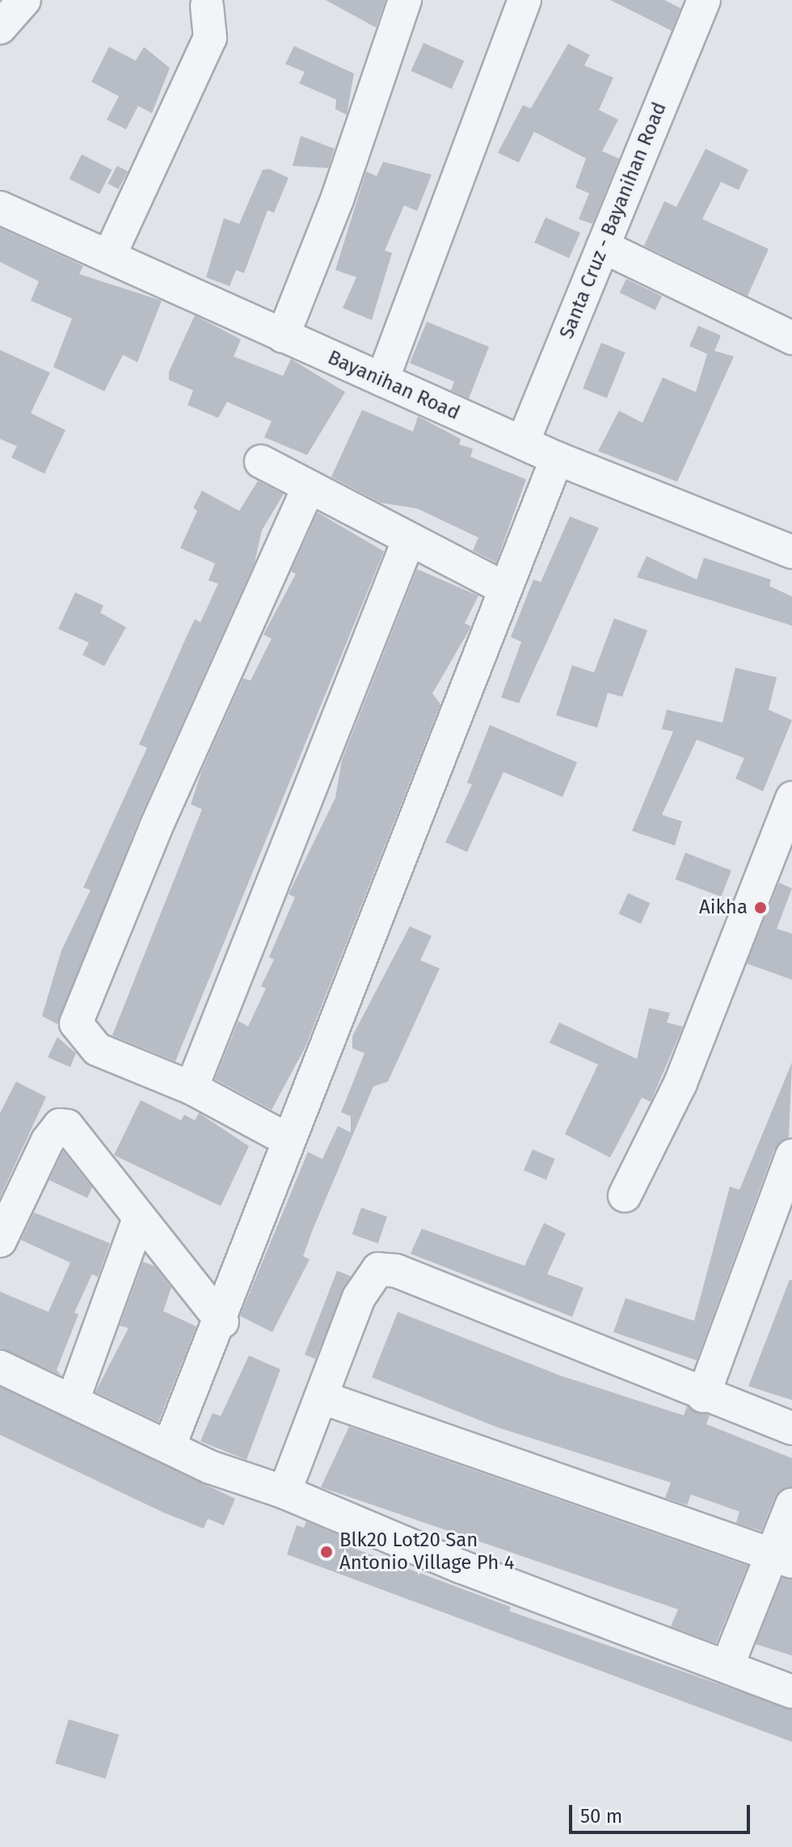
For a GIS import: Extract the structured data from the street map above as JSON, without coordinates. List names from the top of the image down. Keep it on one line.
{"streets":{"street":["Santa Cruz - Bayanihan Road","Bayanihan Road"]},"crossings":[["Santa Cruz - Bayanihan Road","Bayanihan Road"]],"places":["Aikha","Blk20 Lot20 San Antonio Village Ph 4"],"scale_bar":"50 m"}
